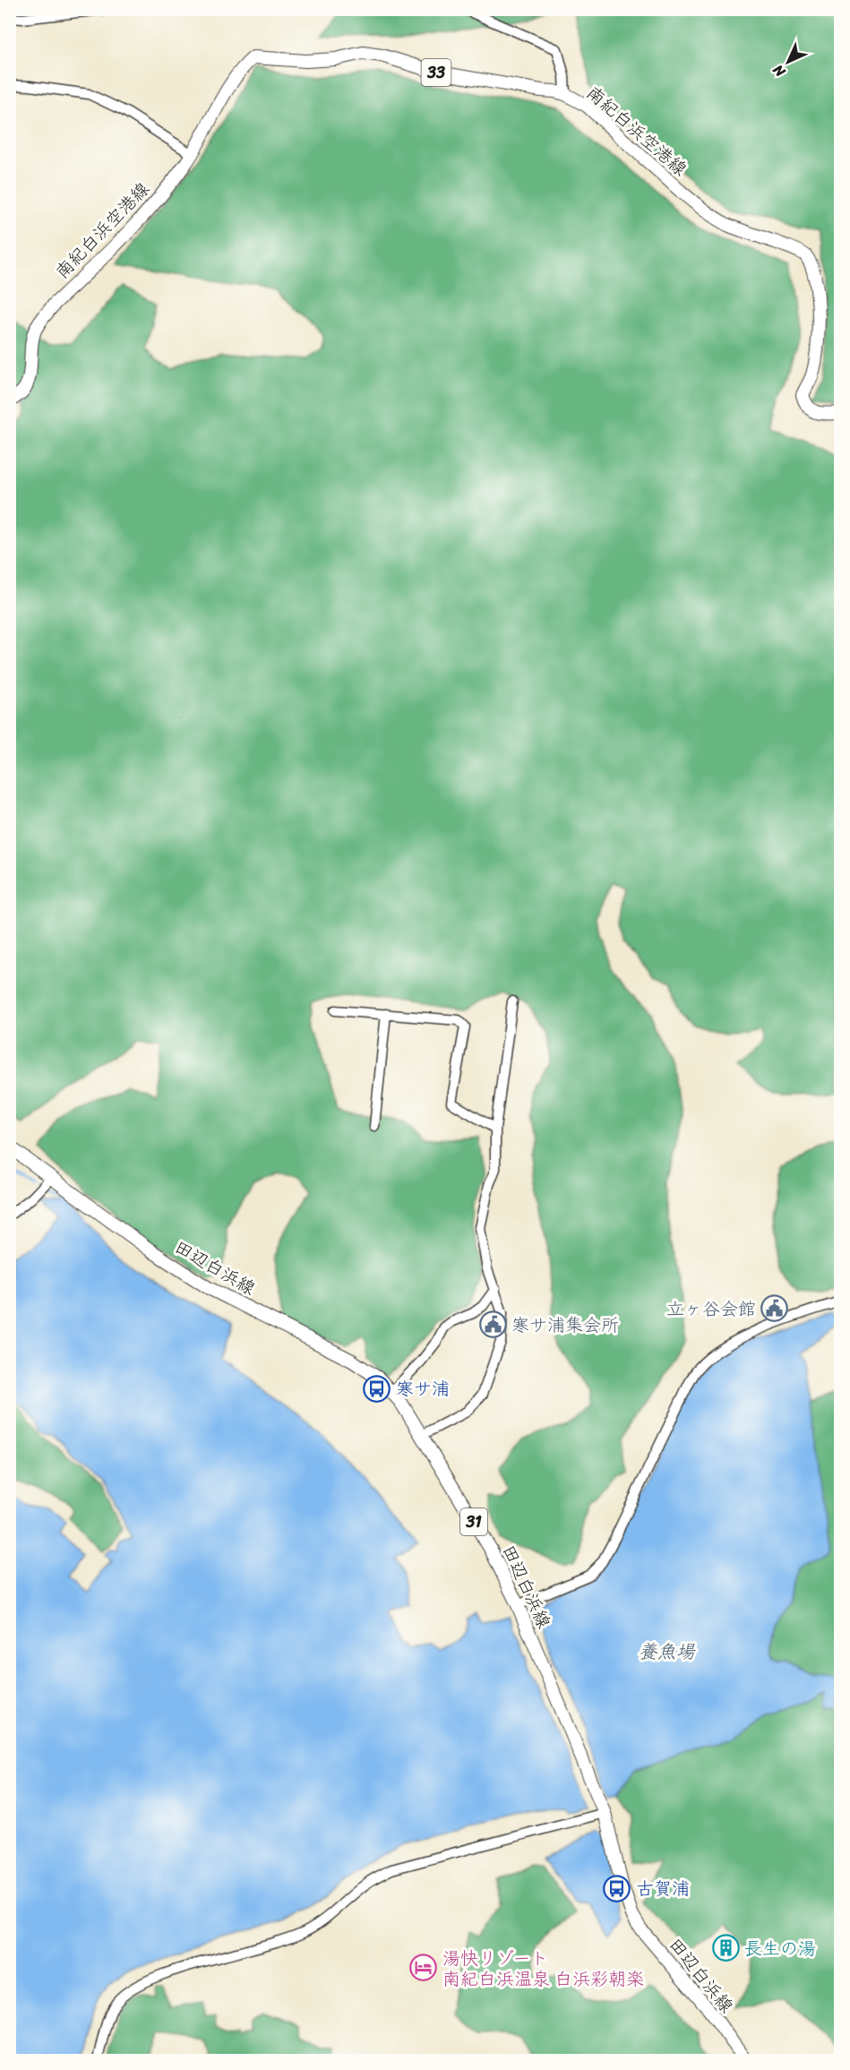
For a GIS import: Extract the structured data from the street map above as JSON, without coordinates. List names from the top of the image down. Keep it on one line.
{"streets":{"main road":["33","南紀白浜空港線","田辺白浜線","31"]},"water":["養魚場"],"places":{"public building":["立ヶ谷会館","寒サ浦集会所"],"bus stop":["寒サ浦","古賀浦"],"building":["長生の湯"],"hotel":["湯快リゾート 南紀白浜温泉 白浜彩朝楽"]},"north":"bottom left"}
